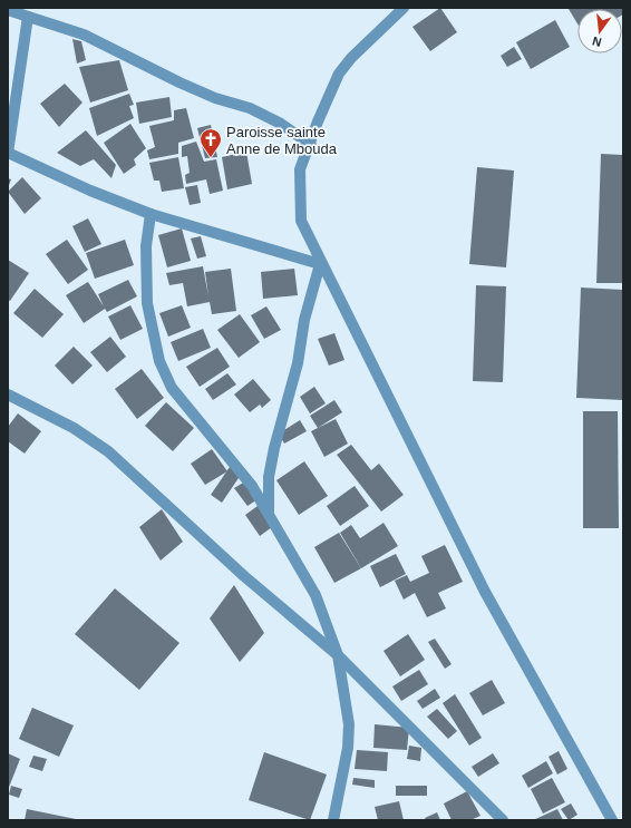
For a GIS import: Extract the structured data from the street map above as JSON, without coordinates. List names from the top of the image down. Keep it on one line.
{"places":{"church":["Paroisse sainte Anne de Mbouda"]},"north":"bottom"}
